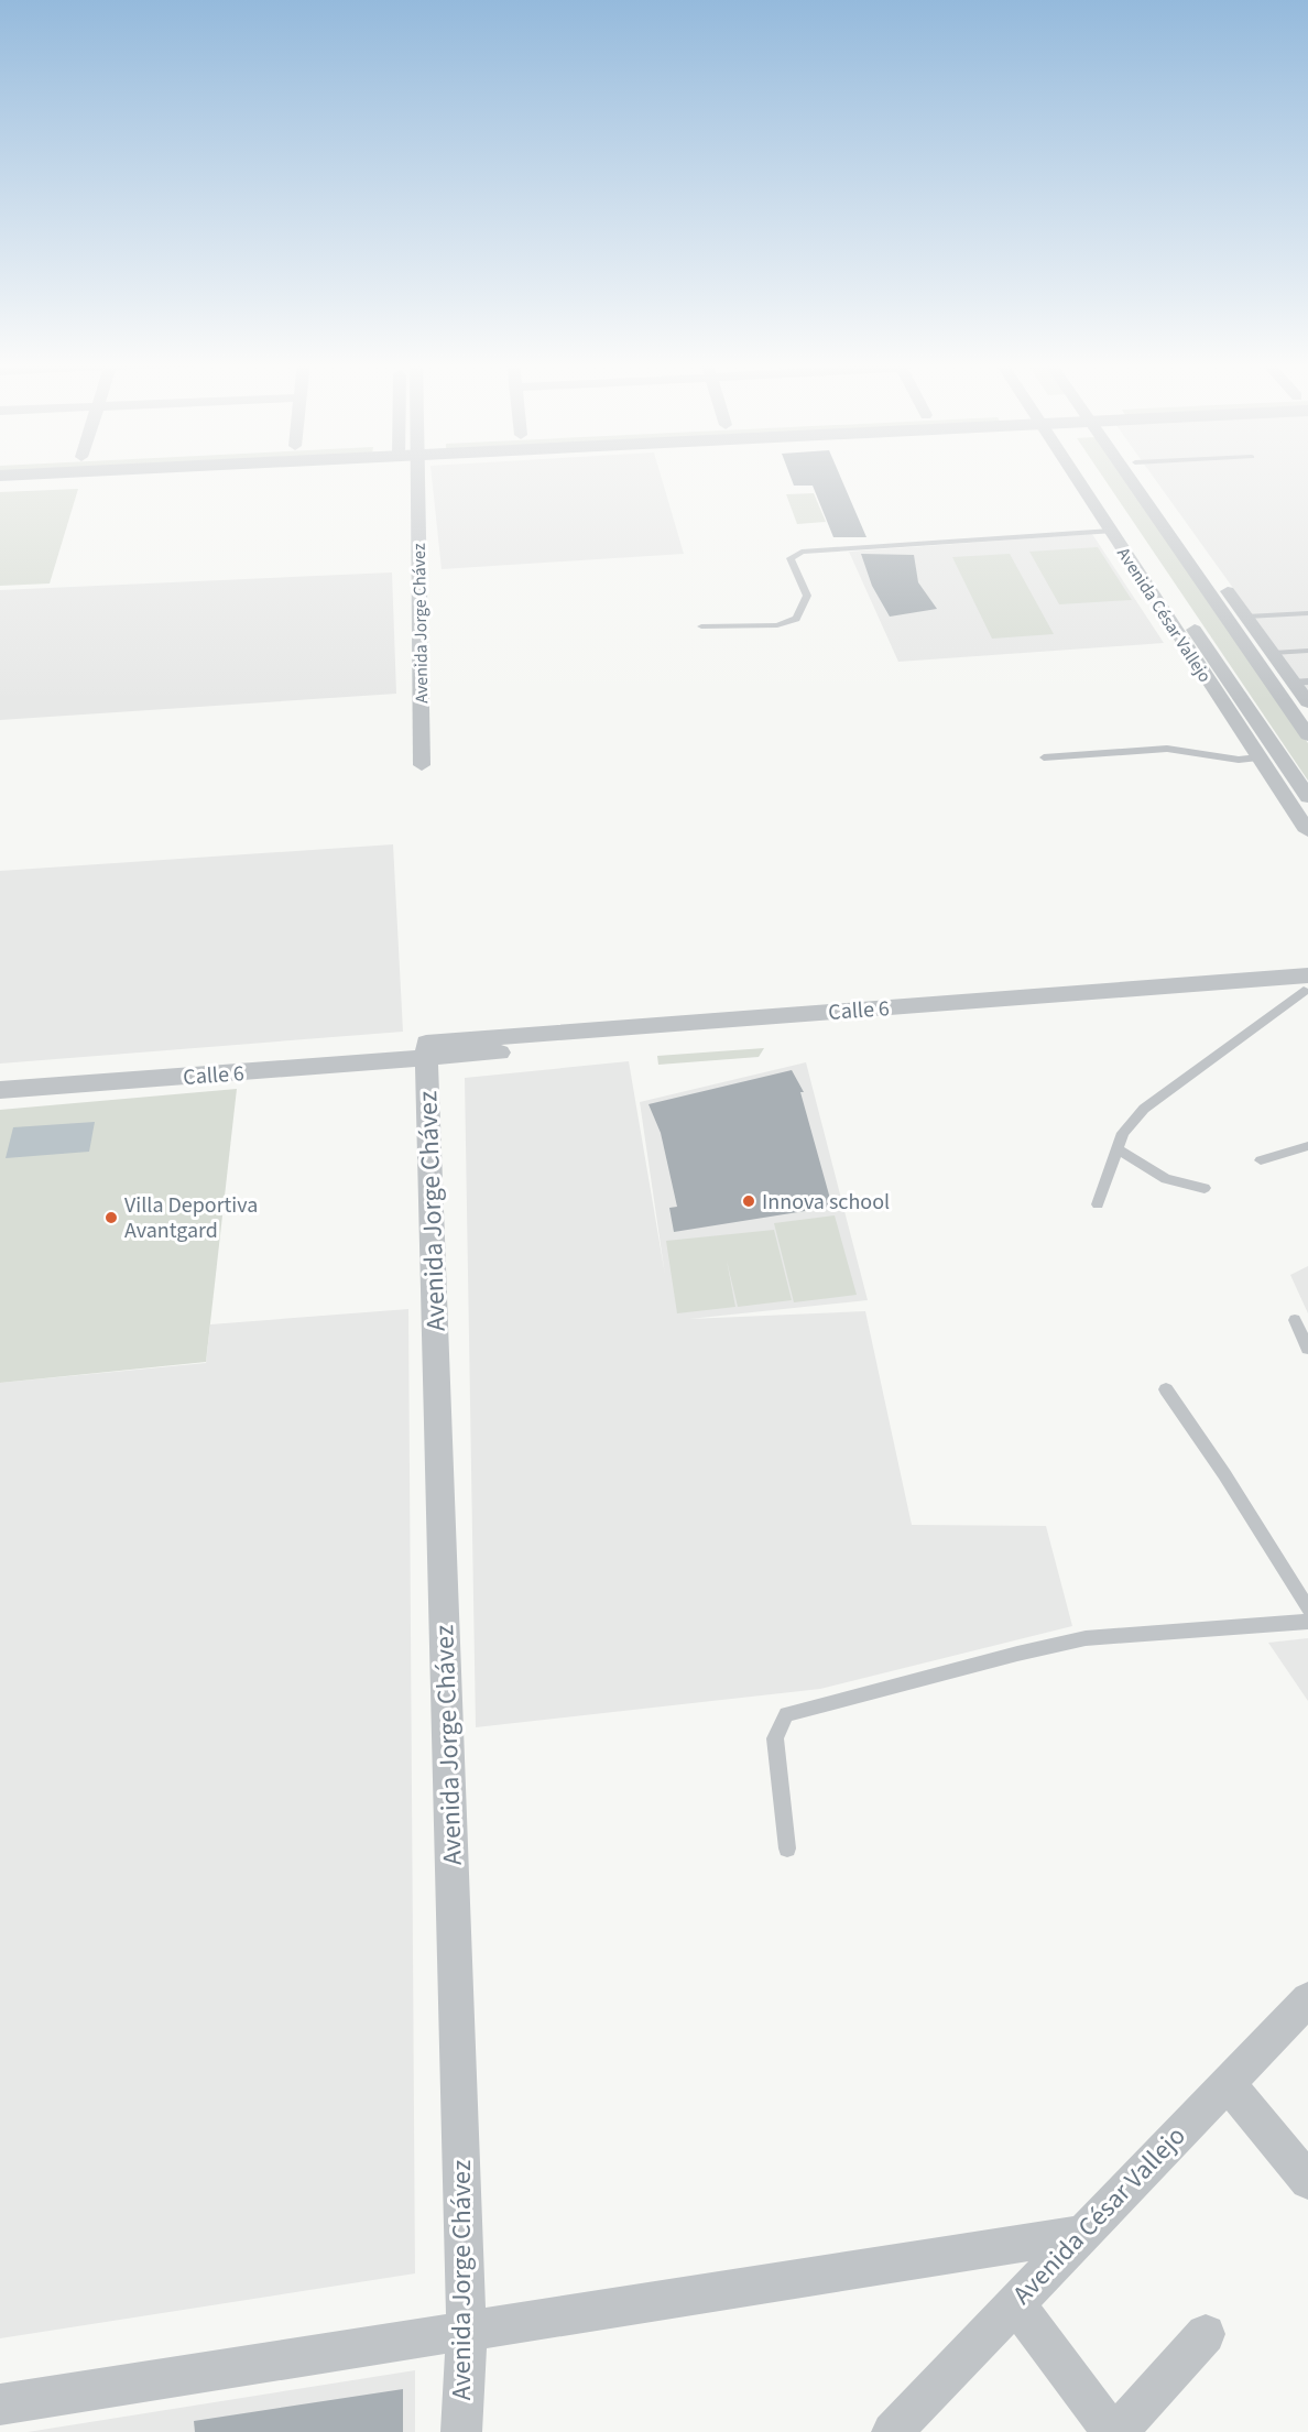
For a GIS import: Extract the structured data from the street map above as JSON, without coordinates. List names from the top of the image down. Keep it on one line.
{"streets":{"street":["Avenida César Vallejo","Avenida Jorge Chávez","Calle 6"]},"crossings":[["Avenida Jorge Chávez","Calle 6"]],"places":["Innova school","Villa Deportiva Avantgard"]}
